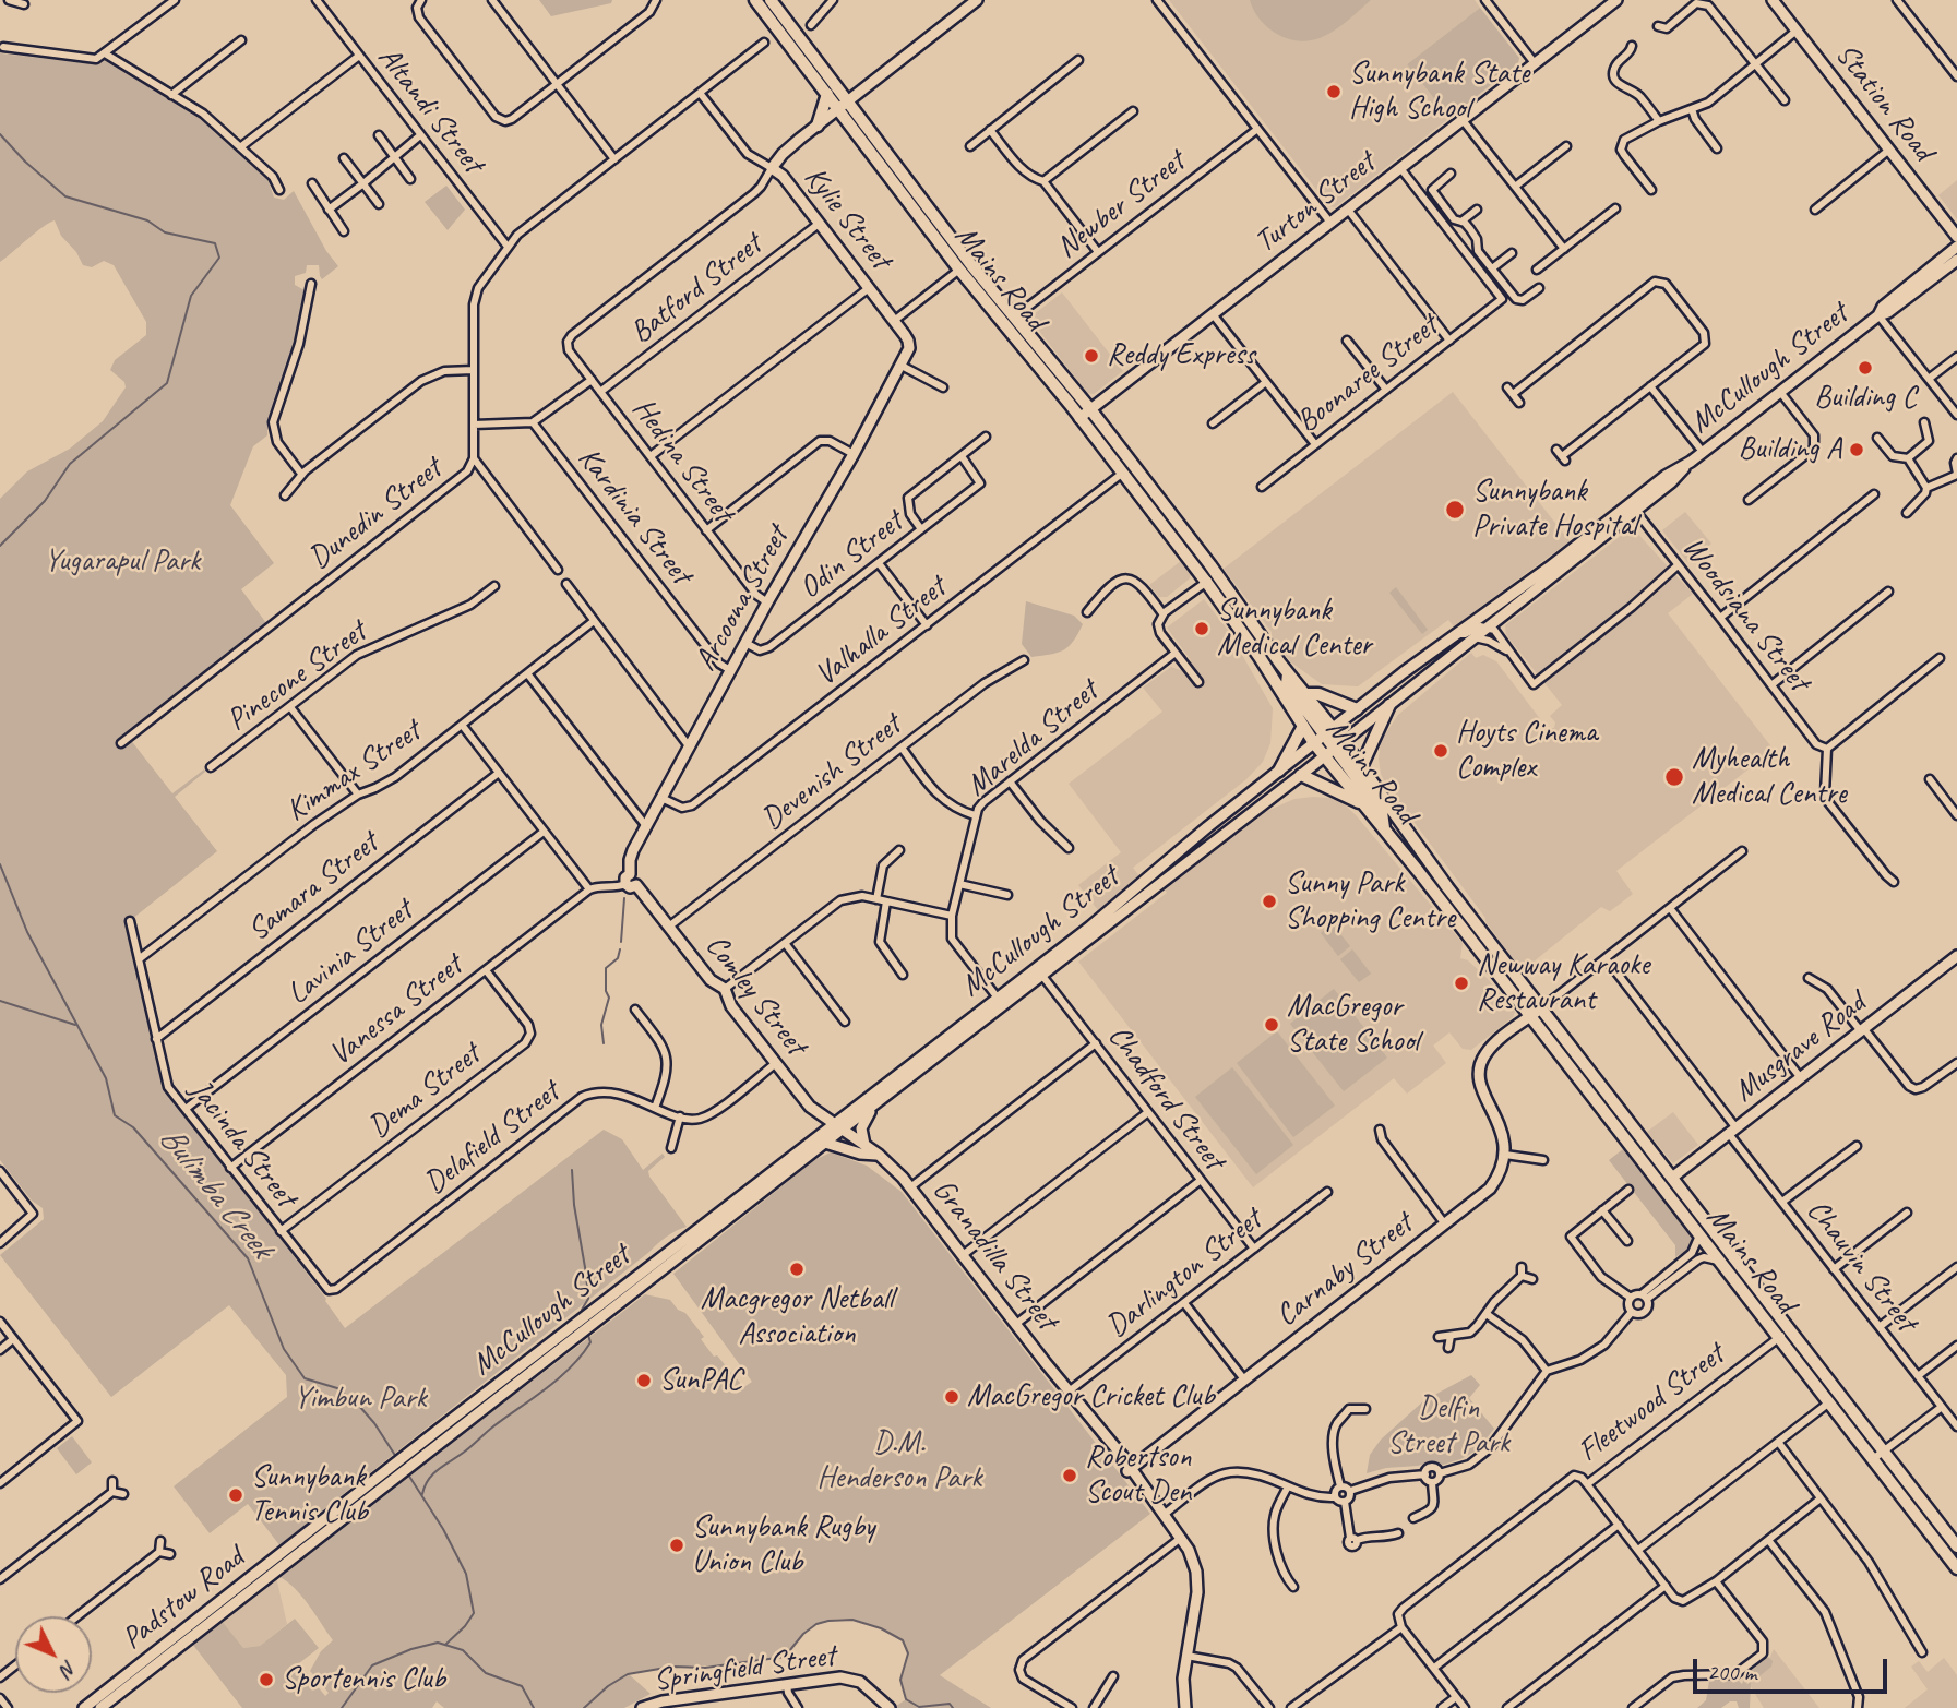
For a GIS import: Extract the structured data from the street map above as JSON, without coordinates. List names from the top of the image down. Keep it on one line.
{"streets":{"main road":["Mains Road"],"street":["Station Road","Altandi Street","Turton Street","Newber Street","Kylie Street","Batford Street","McCullough Street","Boonaree Street","Hedina Street","Dunedin Street","Kardinia Street","Odin Street","Arcoona Street","Woodsiana Street","Valhalla Street","Pinecone Street","Marelda Street","Kimmax Street","Devenish Street","Samara Street","Lavinia Street","Comley Street","Vanessa Street","Musgrave Road","Dema Street","Chadford Street","Delafield Street","Jacinda Street","Granadilla Street","Chauvin Street","Carnaby Street","Darlington Street","Fleetwood Street","Padstow Road","Springfield Street"]},"crossings":[["Altandi Street","Dunedin Street"],["Turton Street","Mains Road"],["Turton Street","Boonaree Street"],["Newber Street","Mains Road"],["Kylie Street","Batford Street"],["Kylie Street","Hedina Street"],["Kylie Street","Dunedin Street"],["Kylie Street","Arcoona Street"],["Mains Road","McCullough Street"],["Mains Road","Valhalla Street"],["Mains Road","Musgrave Road"],["Mains Road","Fleetwood Street"],["Batford Street","Hedina Street"],["McCullough Street","Woodsiana Street"],["McCullough Street","Marelda Street"],["McCullough Street","Comley Street"],["McCullough Street","Chadford Street"],["McCullough Street","Granadilla Street"],["McCullough Street","Padstow Road"],["Hedina Street","Arcoona Street"],["Kardinia Street","Arcoona Street"],["Odin Street","Arcoona Street"],["Arcoona Street","Valhalla Street"],["Arcoona Street","Comley Street"],["Kimmax Street","Jacinda Street"],["Devenish Street","Comley Street"],["Samara Street","Jacinda Street"],["Lavinia Street","Jacinda Street"],["Comley Street","Delafield Street"],["Comley Street","Granadilla Street"],["Vanessa Street","Dema Street"],["Vanessa Street","Jacinda Street"],["Musgrave Road","Chauvin Street"],["Dema Street","Jacinda Street"],["Chadford Street","Darlington Street"],["Delafield Street","Jacinda Street"],["Granadilla Street","Carnaby Street"],["Granadilla Street","Darlington Street"]],"water":["Bulimba Creek"],"parks":["Yugarapul Park","Yimbun Park","Delfin Street Park","D.M. Henderson Park"],"places":["Sunnybank State High School","Reddy Express","Building C","Building A","Sunnybank Private Hospital","Sunnybank Medical Center","Hoyts Cinema Complex","Myhealth Medical Centre","Sunny Park Shopping Centre","Newway Karaoke Restaurant","MacGregor State School","Macgregor Netball Association","SunPAC","MacGregor Cricket Club","Robertson Scout Den","Sunnybank Tennis Club","Sunnybank Rugby Union Club","Sportennis Club"],"scale_bar":"200 m","north":"bottom right"}
